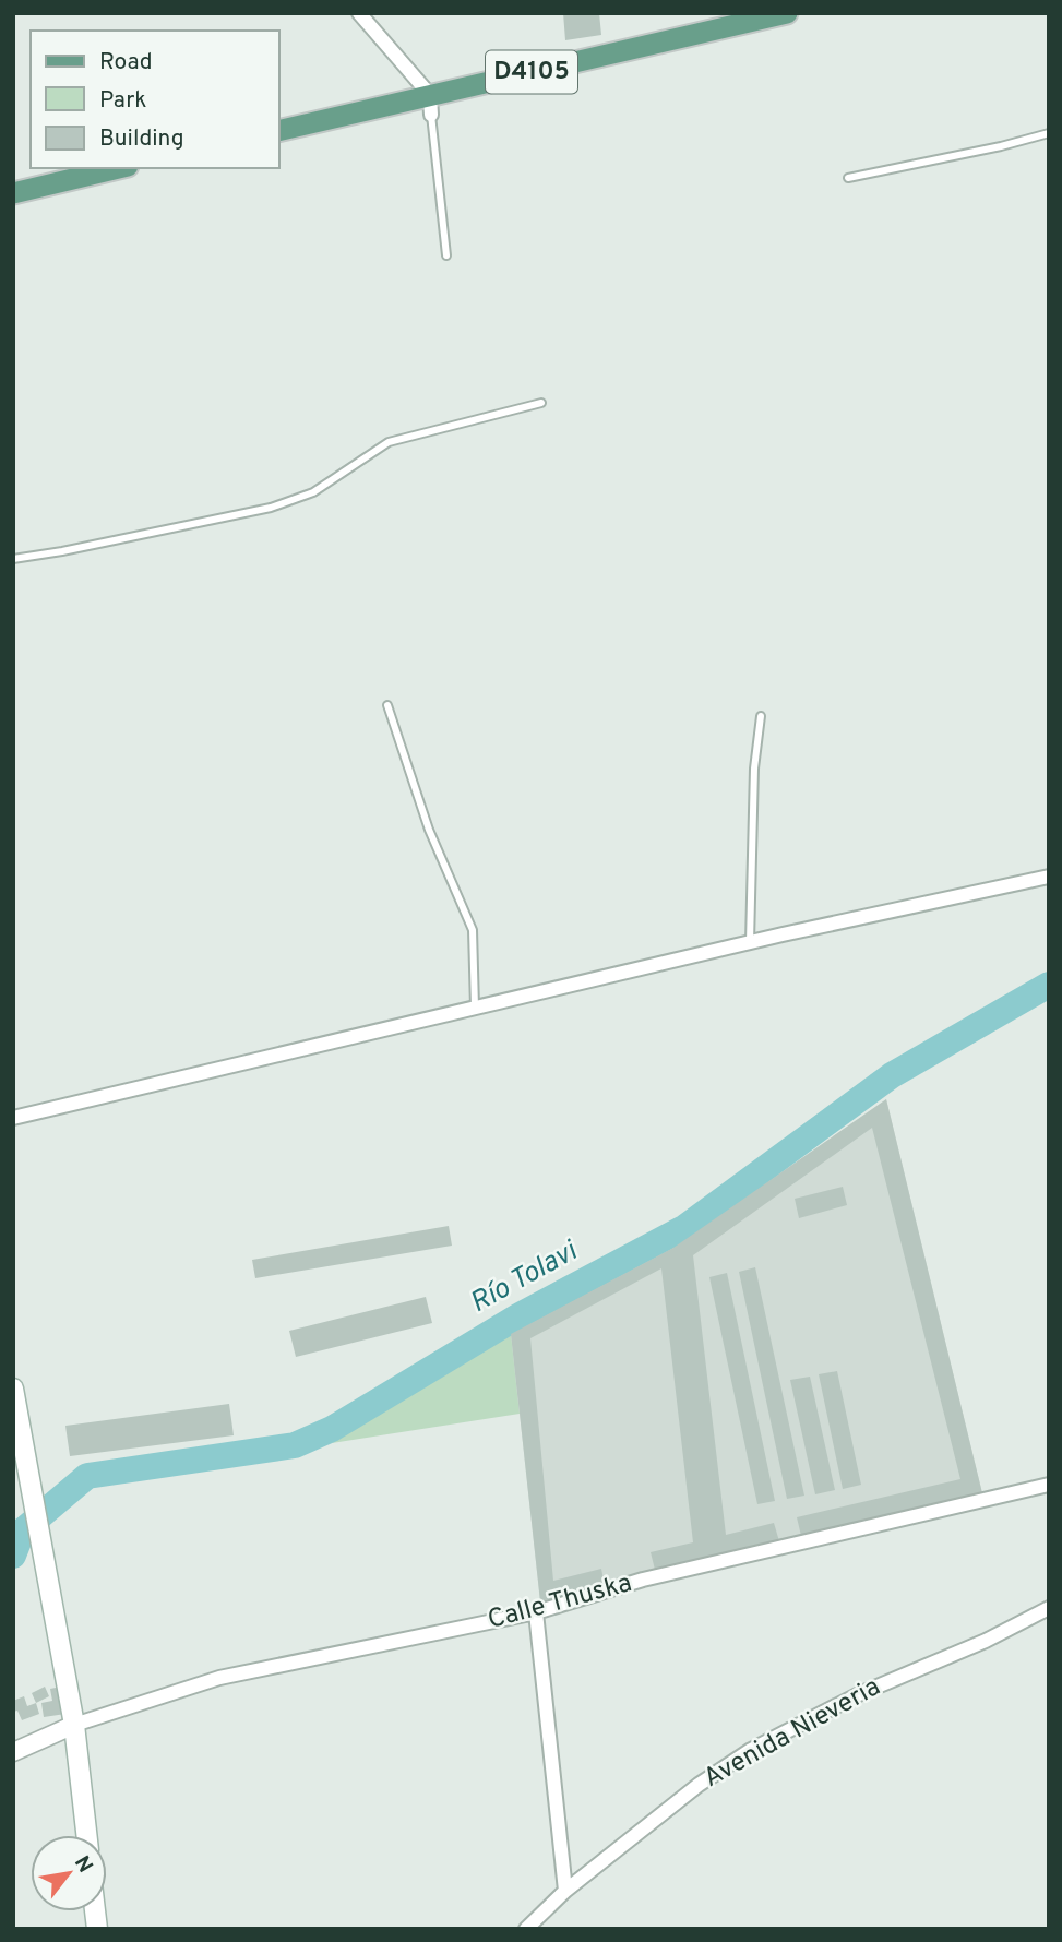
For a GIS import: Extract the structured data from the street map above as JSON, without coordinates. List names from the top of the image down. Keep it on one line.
{"streets":{"main road":["D4105"],"street":["Calle Thuska","Avenida Nieveria"]},"water":["Río Tolavi"],"legend":["Road","Park","Building"],"north":"top right"}
